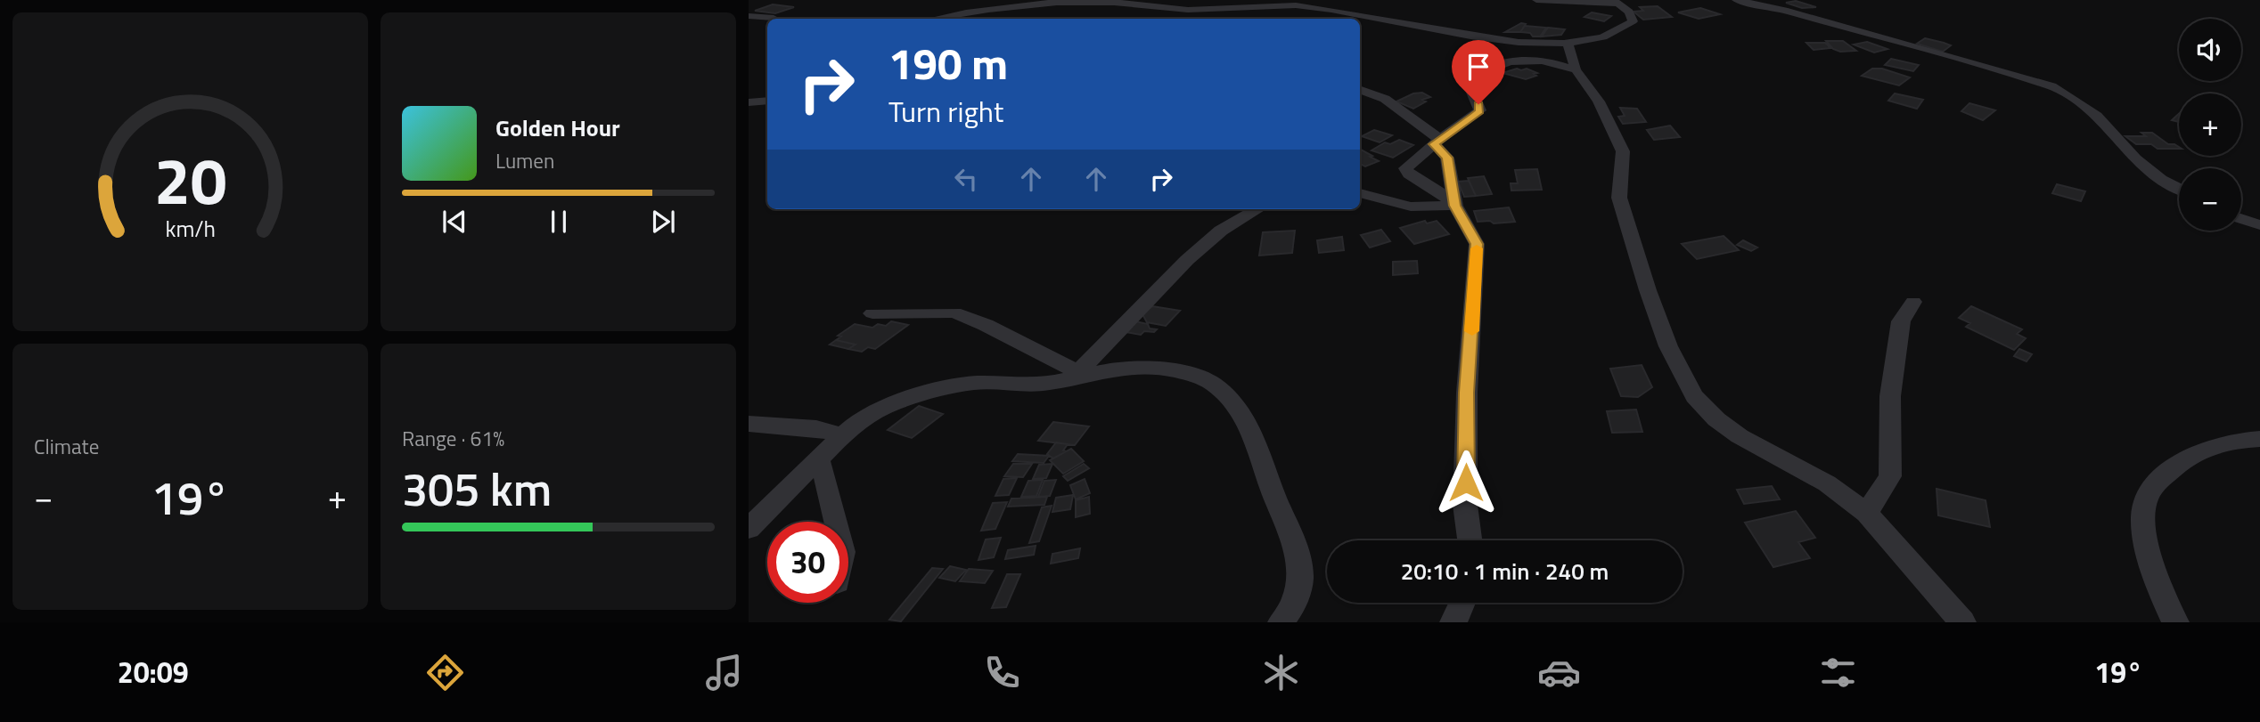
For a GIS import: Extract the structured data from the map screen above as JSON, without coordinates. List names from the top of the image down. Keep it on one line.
{"page":{"map_buttons":["+","−"],"turn":["190 m","Turn right"],"song":["Golden Hour","Lumen"],"tile":["Climate",["Range · 61%","305 km"]],"heat":["−","19°","+"],"limit":"30","trip":"20:10 · 1 min · 240 m","tabs":["20:09","19°"],"gauge":["20","km/h"]}}
